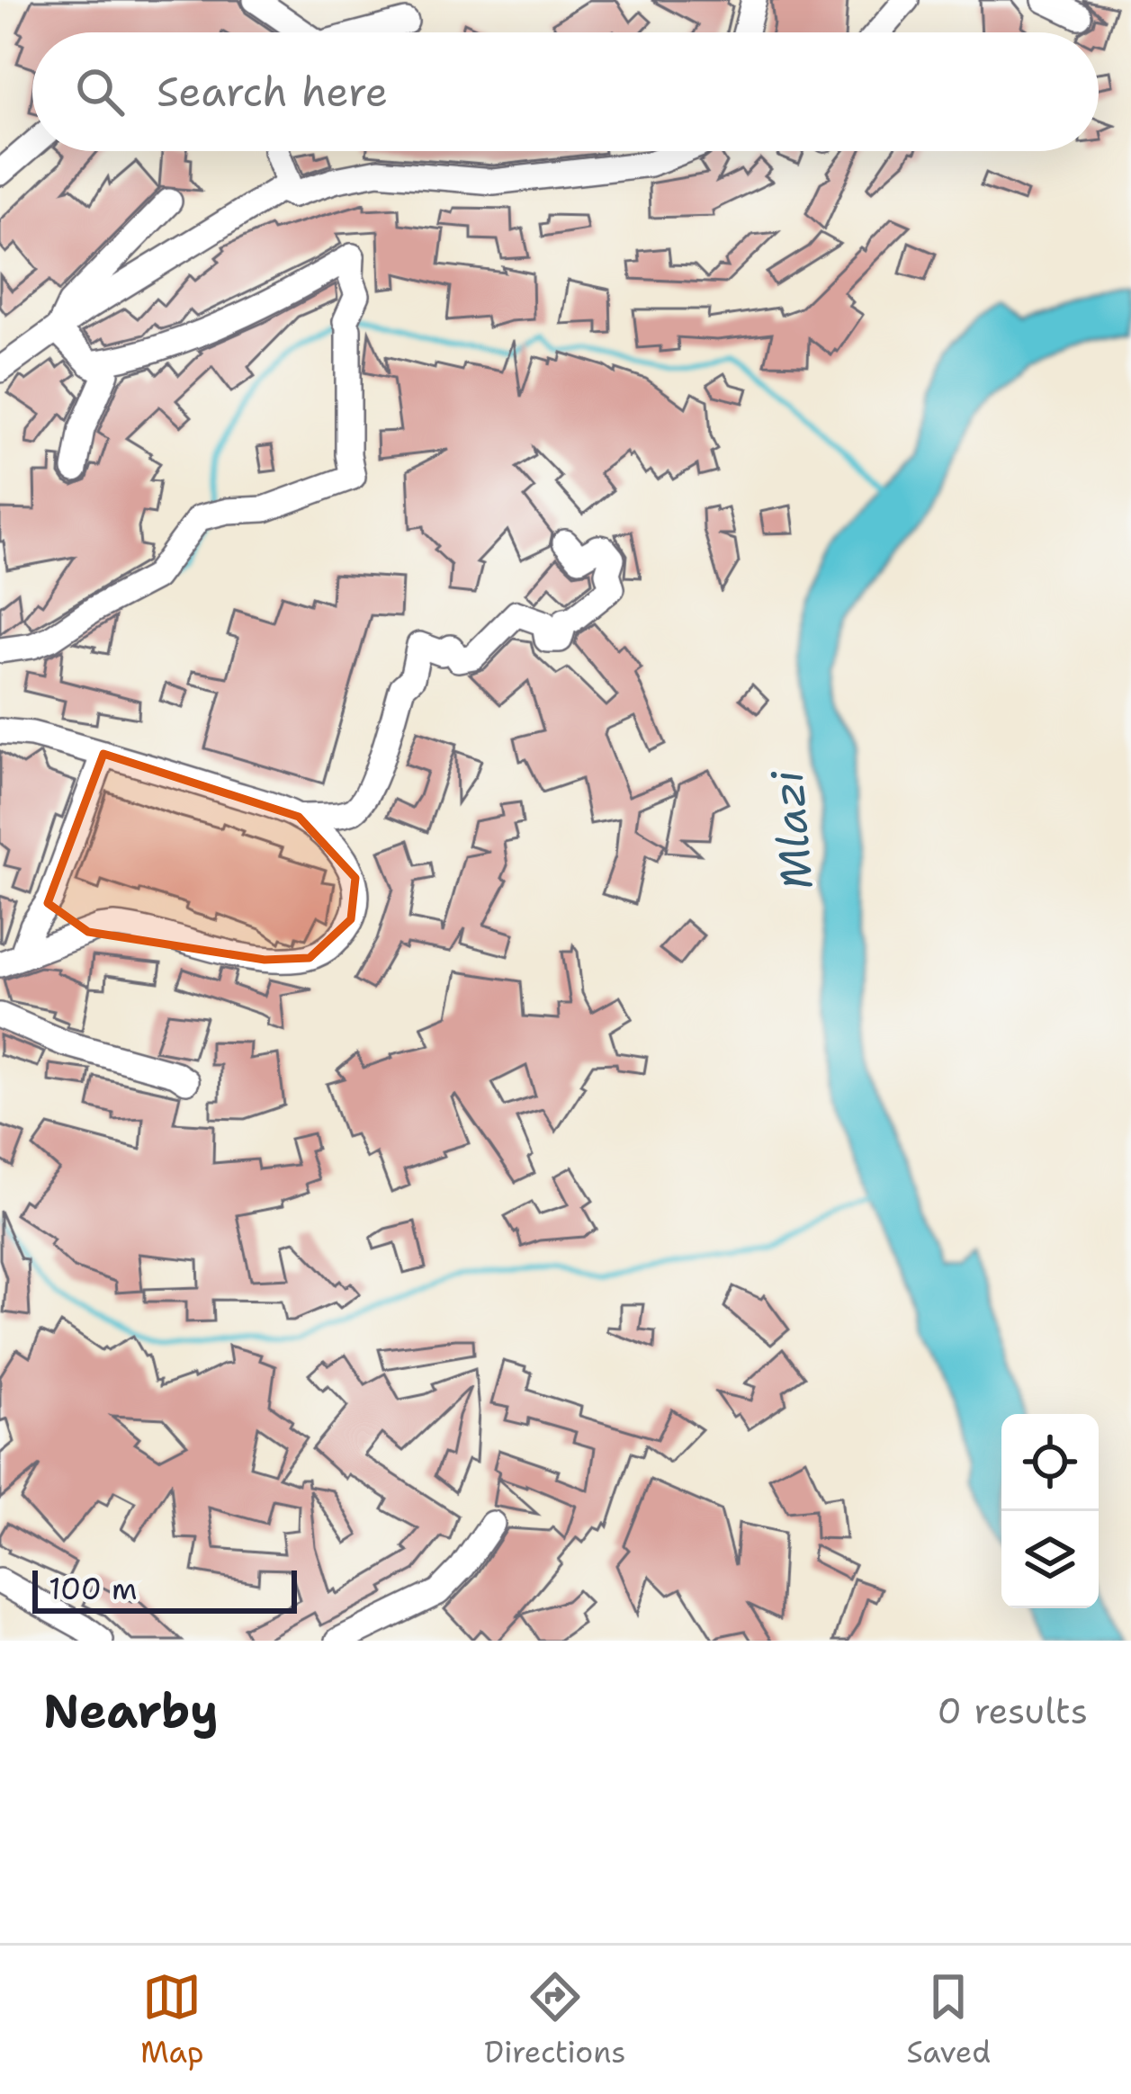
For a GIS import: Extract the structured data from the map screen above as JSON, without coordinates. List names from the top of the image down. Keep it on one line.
{"water":["Mlazi"],"scale_bar":"100 m","page":{"search":"Search here","scale":"100 m","heading":["Nearby","0 results"],"nav":["Map","Directions","Saved"]}}
